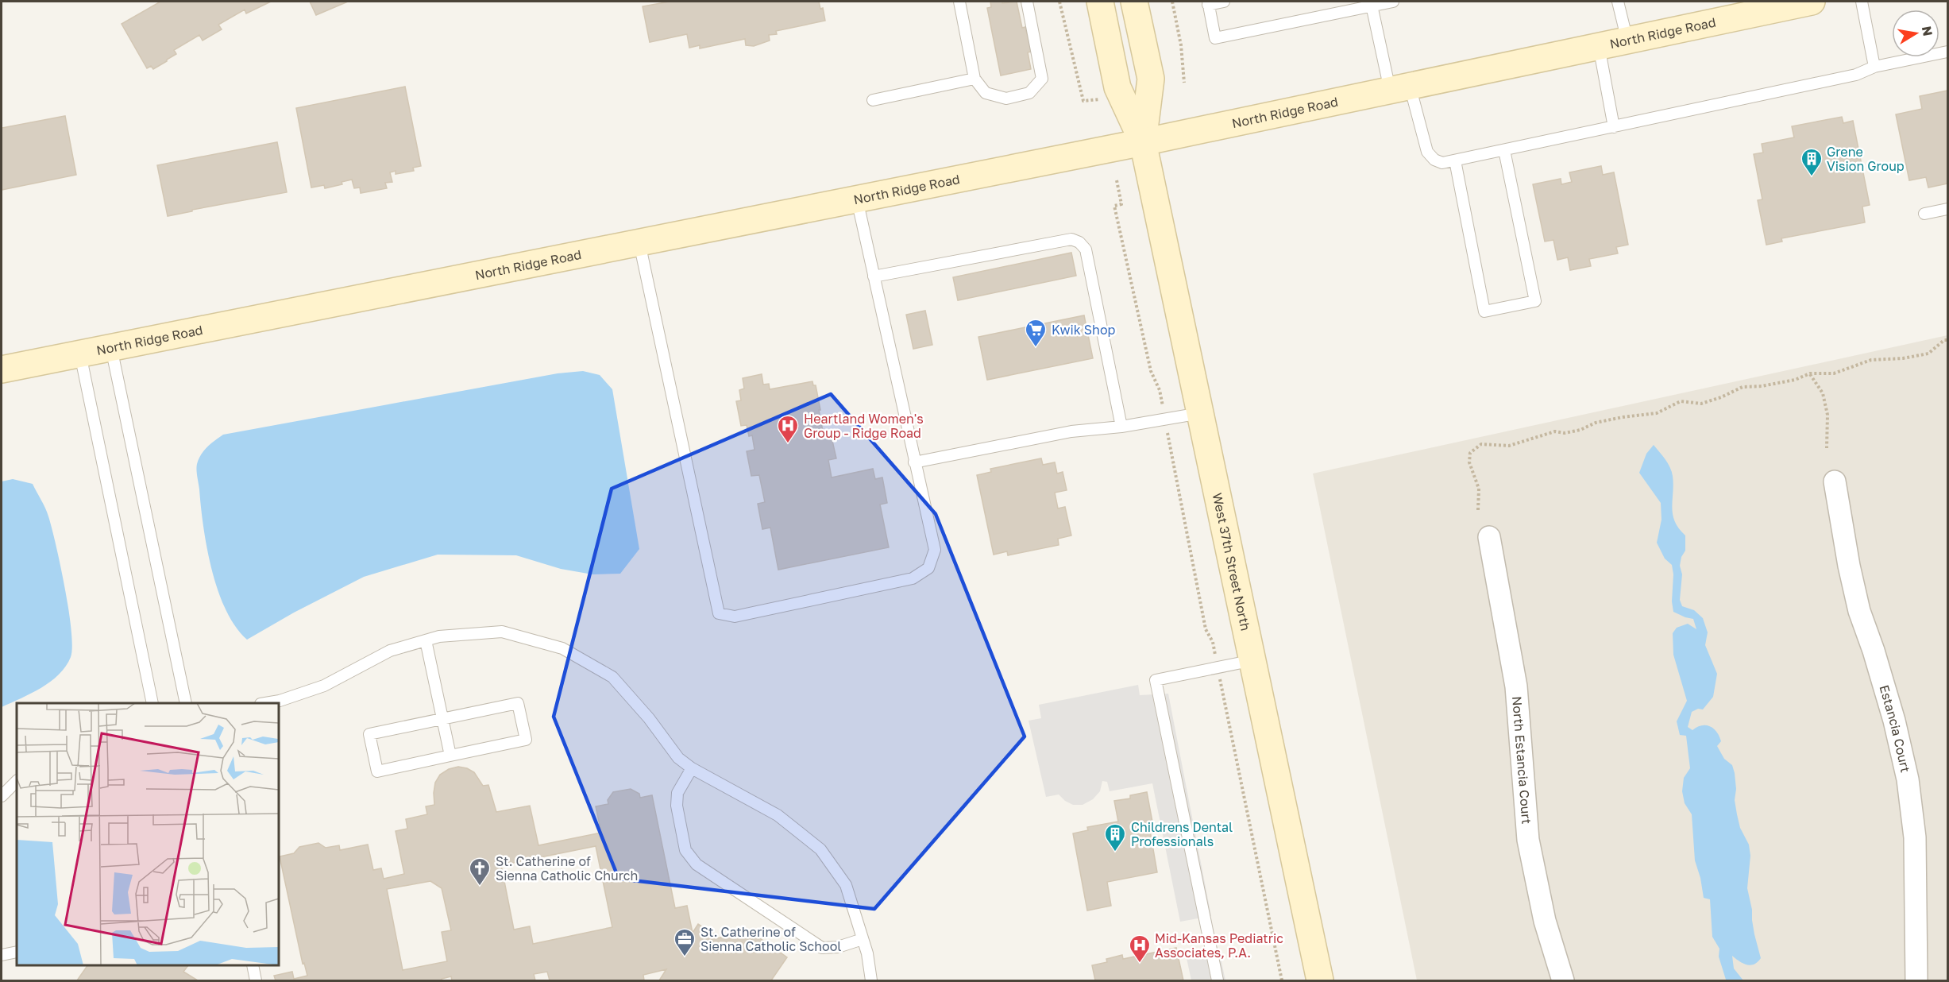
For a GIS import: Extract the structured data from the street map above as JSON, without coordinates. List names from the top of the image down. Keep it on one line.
{"streets":{"main road":["North Ridge Road","West 37th Street North"],"street":["Estancia Court","North Estancia Court"]},"crossings":[["North Ridge Road","West 37th Street North"]],"places":{"building":["Grene Vision Group","Childrens Dental Professionals"],"supermarket":["Kwik Shop"],"hospital":["Heartland Women's Group - Ridge Road","Mid-Kansas Pediatric Associates, P.A."],"church":["St. Catherine of Sienna Catholic Church"],"office":["St. Catherine of Sienna Catholic School"]},"north":"right"}
